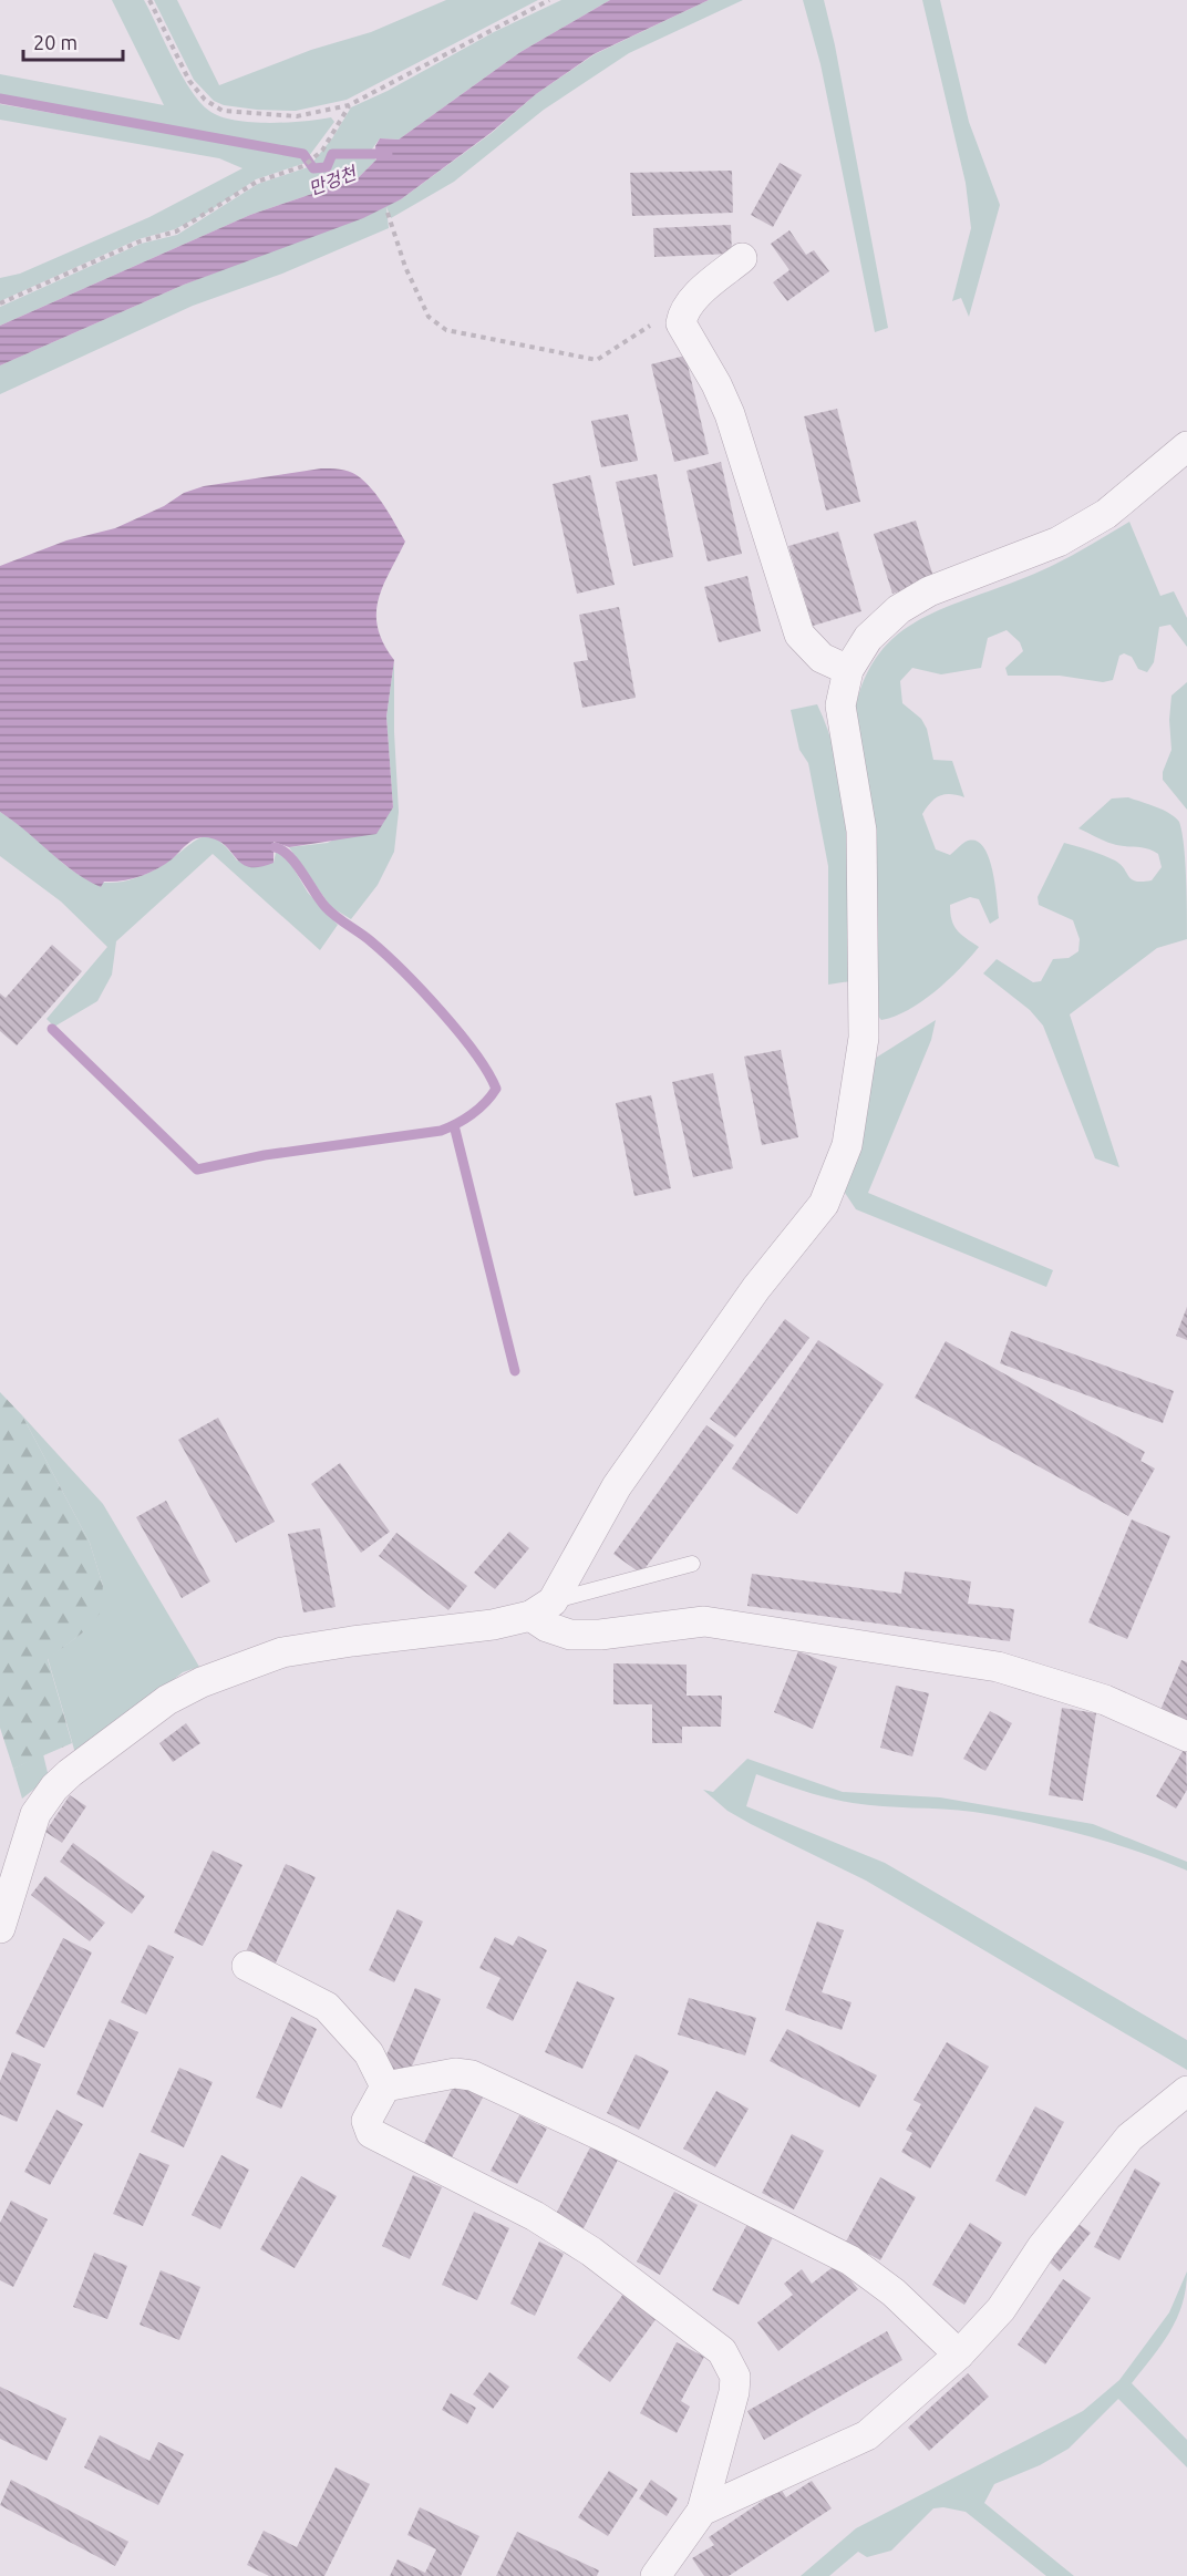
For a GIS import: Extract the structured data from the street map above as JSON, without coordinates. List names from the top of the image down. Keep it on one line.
{"water":["만겅천"],"scale_bar":"20 m"}
